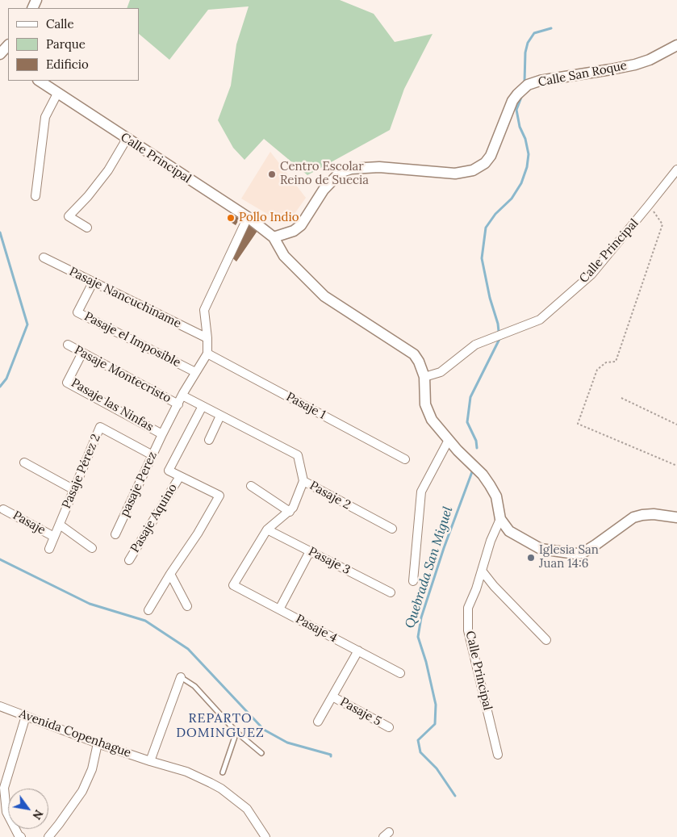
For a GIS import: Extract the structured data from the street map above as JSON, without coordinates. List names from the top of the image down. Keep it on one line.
{"streets":{"street":["Calle San Roque","Calle Principal","Pasaje Nancuchiname","Pasaje el Imposible","Pasaje Montecristo","Pasaje las Ninfas","Pasaje 1","Pasaje Pérez 2","pasaje Perez","Pasaje 2","Pasaje Aquino","Pasaje","Pasaje 3","Pasaje 4","Pasaje 5","Avenida Copenhague"]},"crossings":[["Calle San Roque","Calle Principal"],["Pasaje Nancuchiname","Pasaje el Imposible"],["Pasaje el Imposible","pasaje Perez"],["Pasaje Montecristo","Pasaje las Ninfas"],["Pasaje Montecristo","pasaje Perez"],["Pasaje las Ninfas","pasaje Perez"],["Pasaje 1","pasaje Perez"],["Pasaje Pérez 2","pasaje Perez"],["Pasaje Pérez 2","Pasaje"],["pasaje Perez","Pasaje 2"],["Pasaje 3","Pasaje 4"]],"districts":["REPARTO DOMINGUEZ"],"water":["Quebrada San Miguel"],"places":["Centro Escolar Reino de Suecia","Pollo Indio","Iglesia San Juan 14:6"],"legend":["Calle","Parque","Edificio"],"north":"bottom right"}
